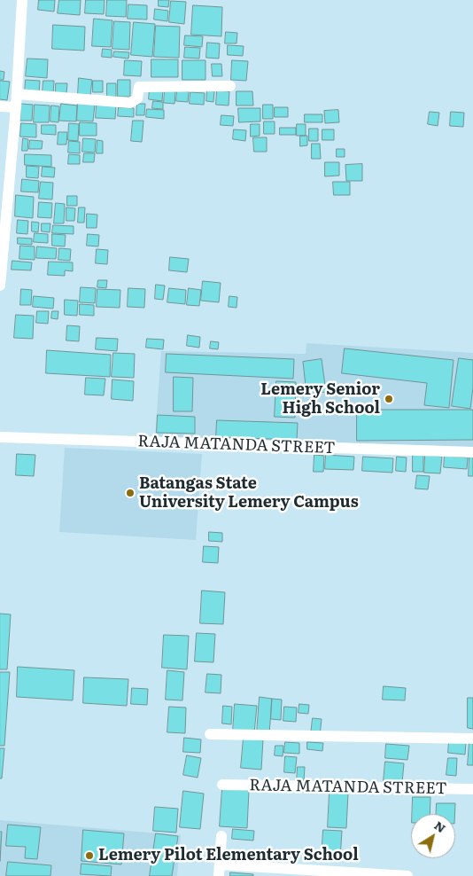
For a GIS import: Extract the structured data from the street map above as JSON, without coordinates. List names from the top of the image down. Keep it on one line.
{"streets":{"street":["RAJA MATANDA STREET"]},"places":["Lemery Senior High School","Batangas State University Lemery Campus","Lemery Pilot Elementary School"],"north":"top right"}
